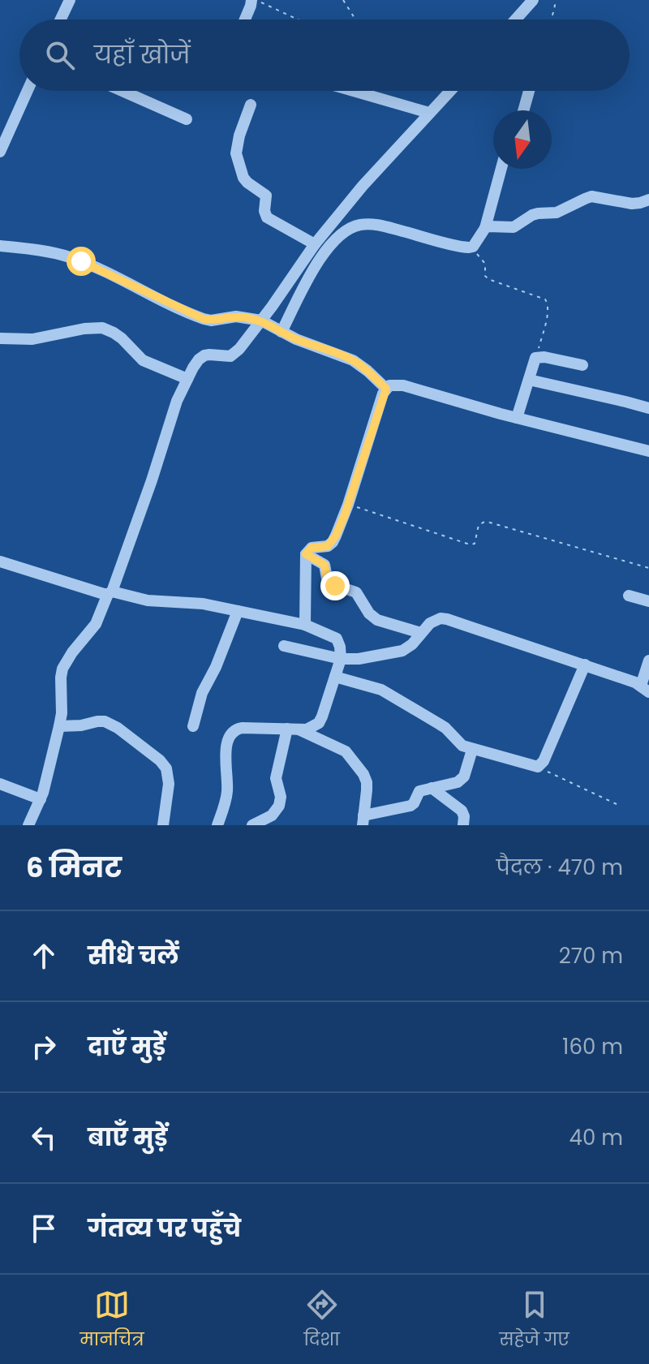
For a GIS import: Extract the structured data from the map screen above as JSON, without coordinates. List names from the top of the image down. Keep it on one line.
{"north":"bottom","page":{"search":"यहाँ खोजें","heading":["6 मिनट","पैदल · 470 m"],"list":[["सीधे चलें","270 m"],["दाएँ मुड़ें","160 m"],["बाएँ मुड़ें","40 m"],"गंतव्य पर पहुँचे"],"nav":["मानचित्र","दिशा","सहेजे गए"]}}
